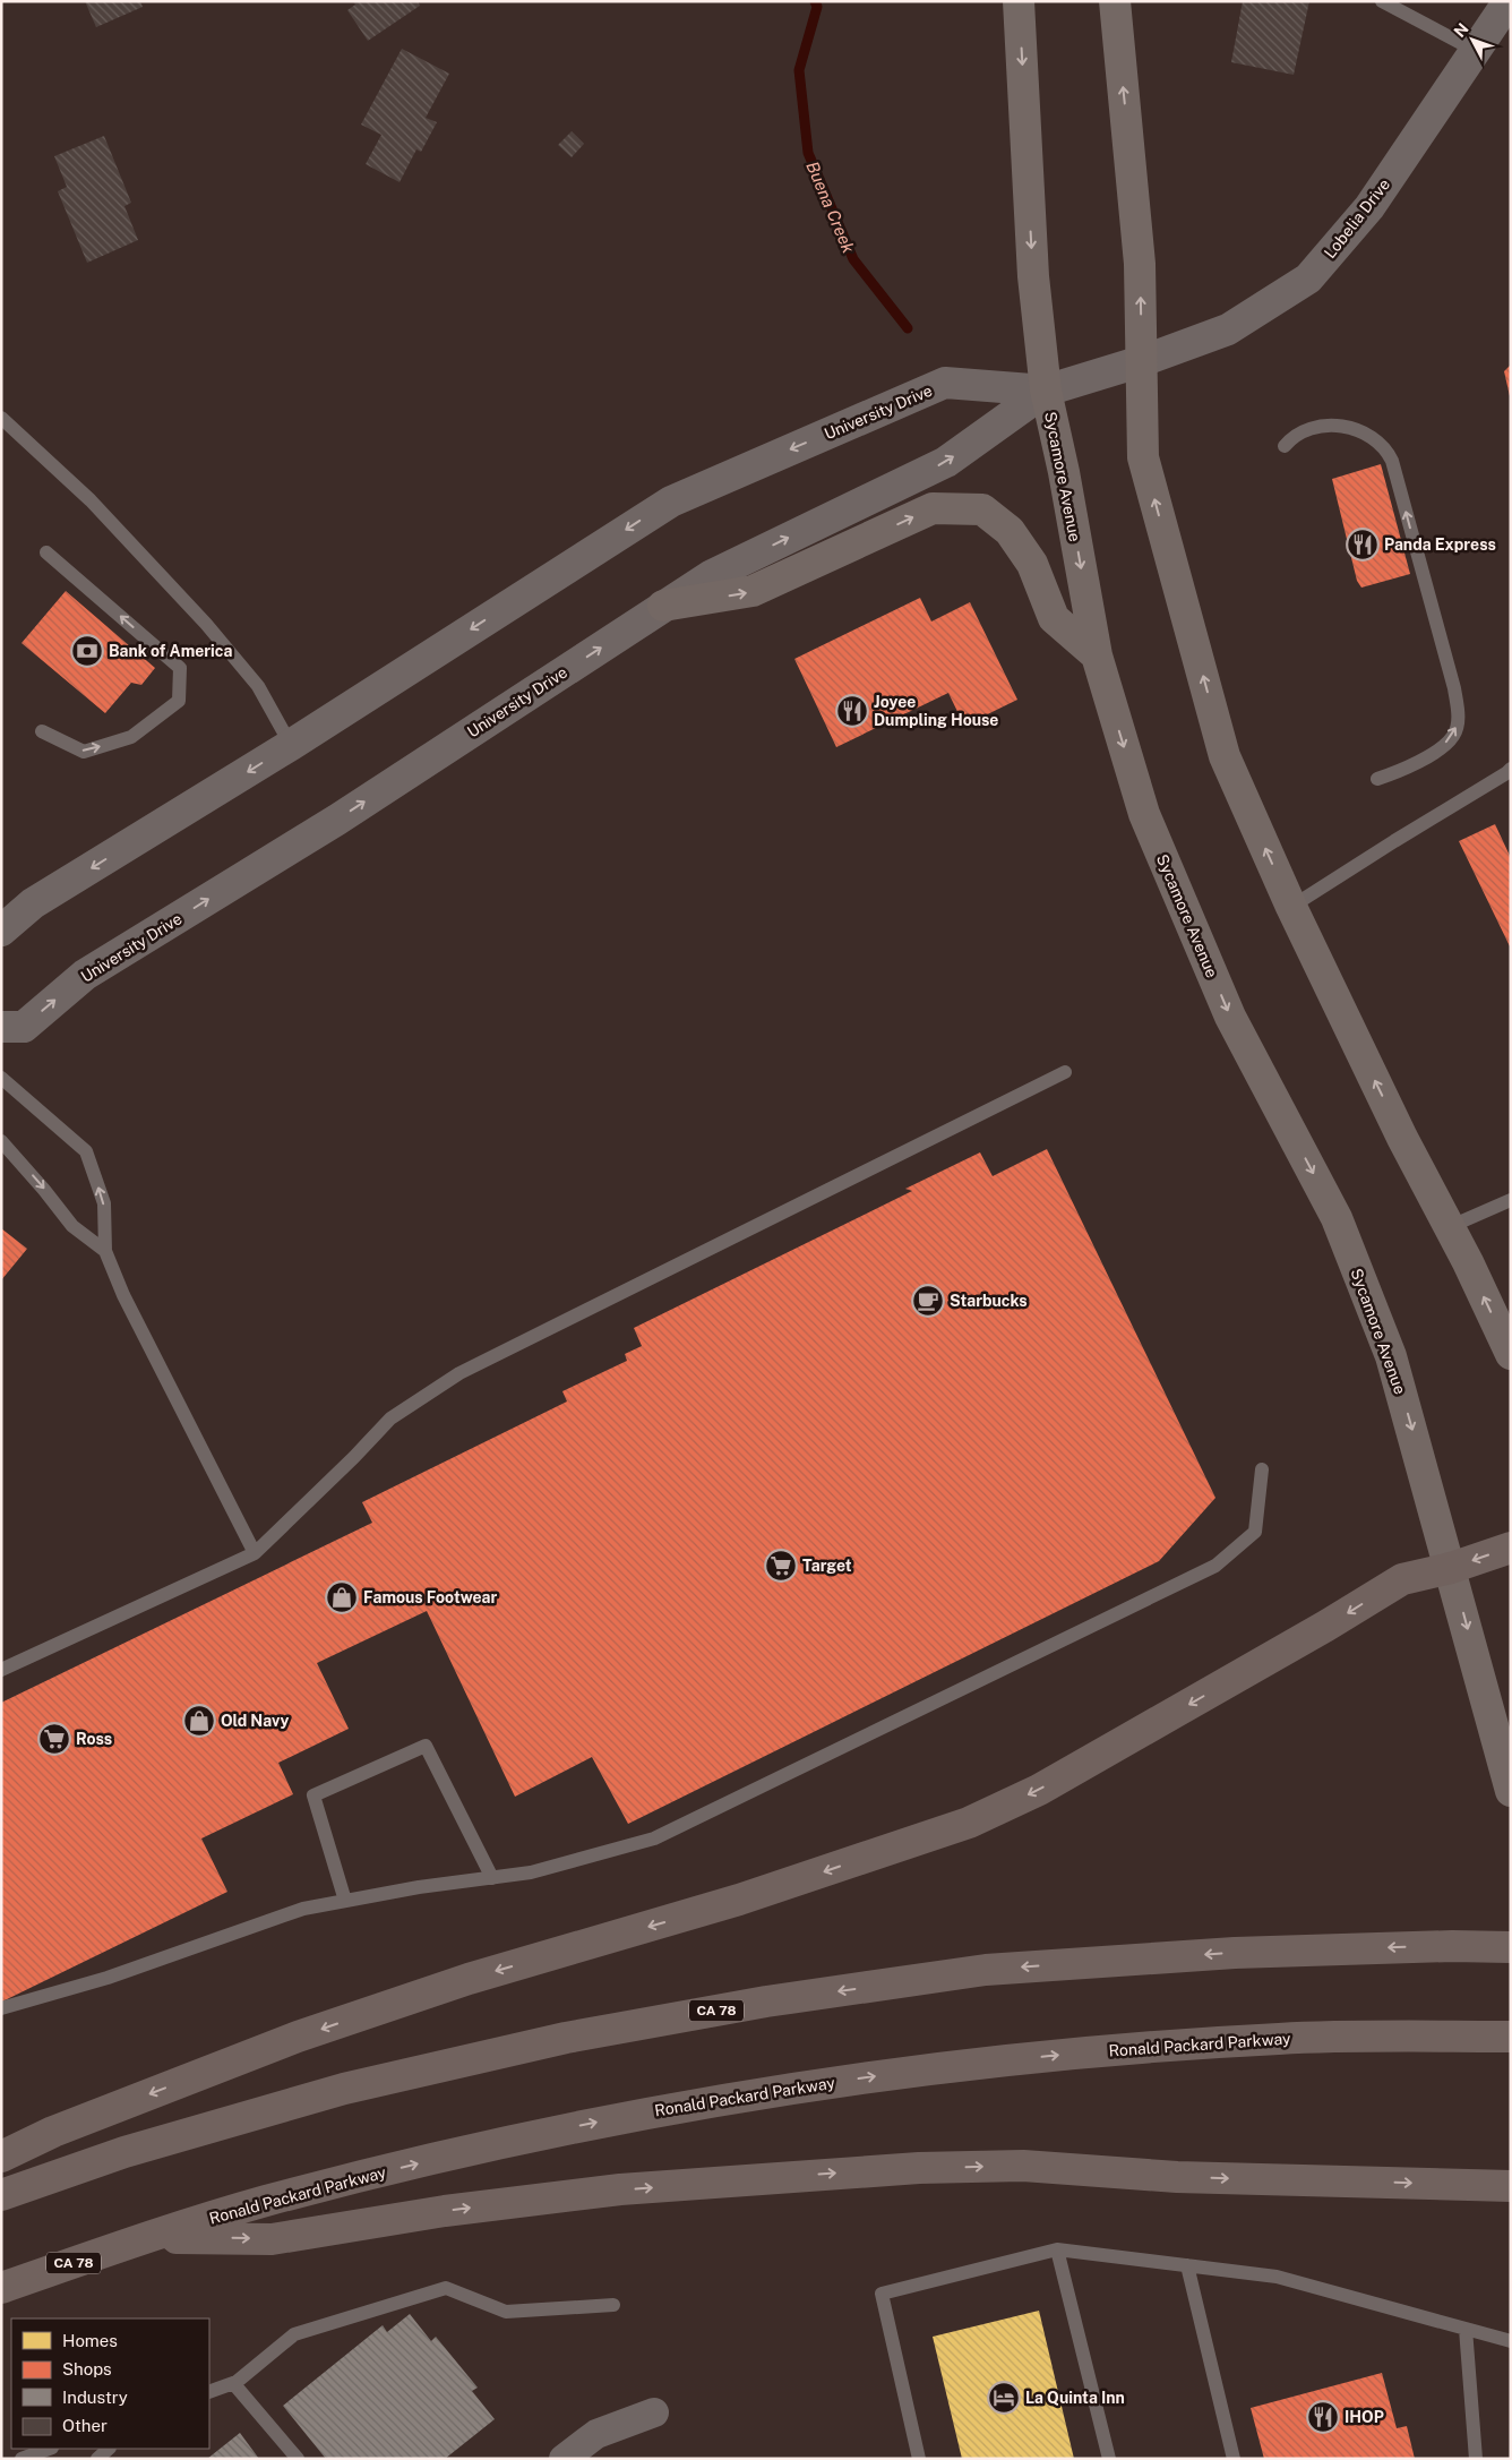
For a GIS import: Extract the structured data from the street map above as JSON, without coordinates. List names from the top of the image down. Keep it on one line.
{"streets":{"highway":["CA 78","Ronald Packard Parkway"],"main road":["Sycamore Avenue"],"street":["Lobelia Drive","University Drive"]},"crossings":[["Lobelia Drive","University Drive"],["University Drive","Sycamore Avenue"]],"water":["Buena Creek"],"places":{"restaurant":["Panda Express","Joyee Dumpling House","IHOP"],"bank":["Bank of America"],"cafe":["Starbucks"],"supermarket":["Target","Ross"],"shop":["Famous Footwear","Old Navy"],"hotel":["La Quinta Inn"]},"legend":["Homes","Shops","Industry","Other"],"north":"top left"}
